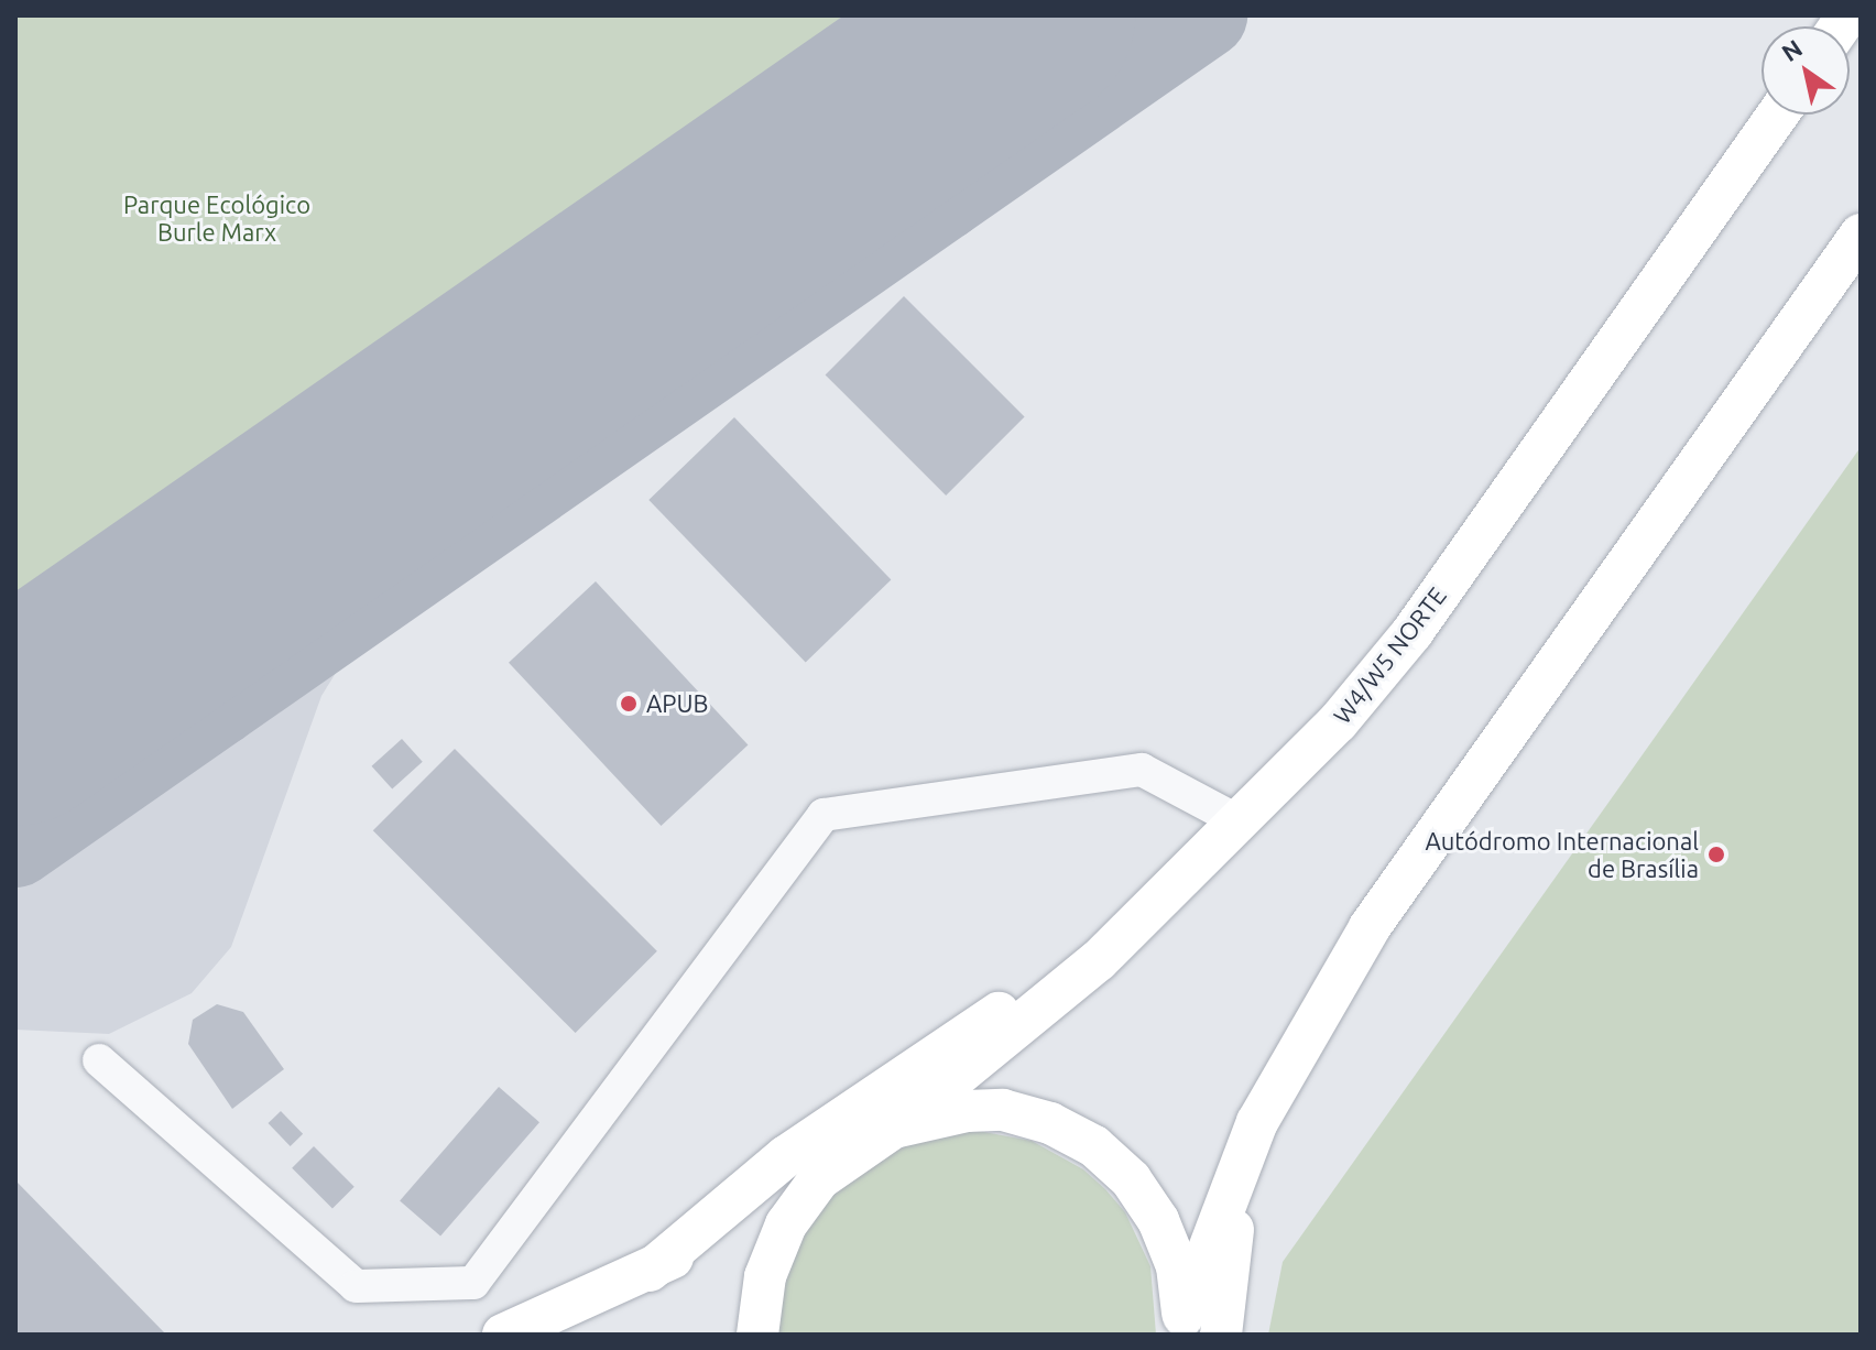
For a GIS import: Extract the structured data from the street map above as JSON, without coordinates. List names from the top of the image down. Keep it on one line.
{"streets":{"main road":["W4/W5 NORTE"]},"parks":["Parque Ecológico Burle Marx"],"places":["APUB","Autódromo Internacional de Brasília"],"north":"top left"}
